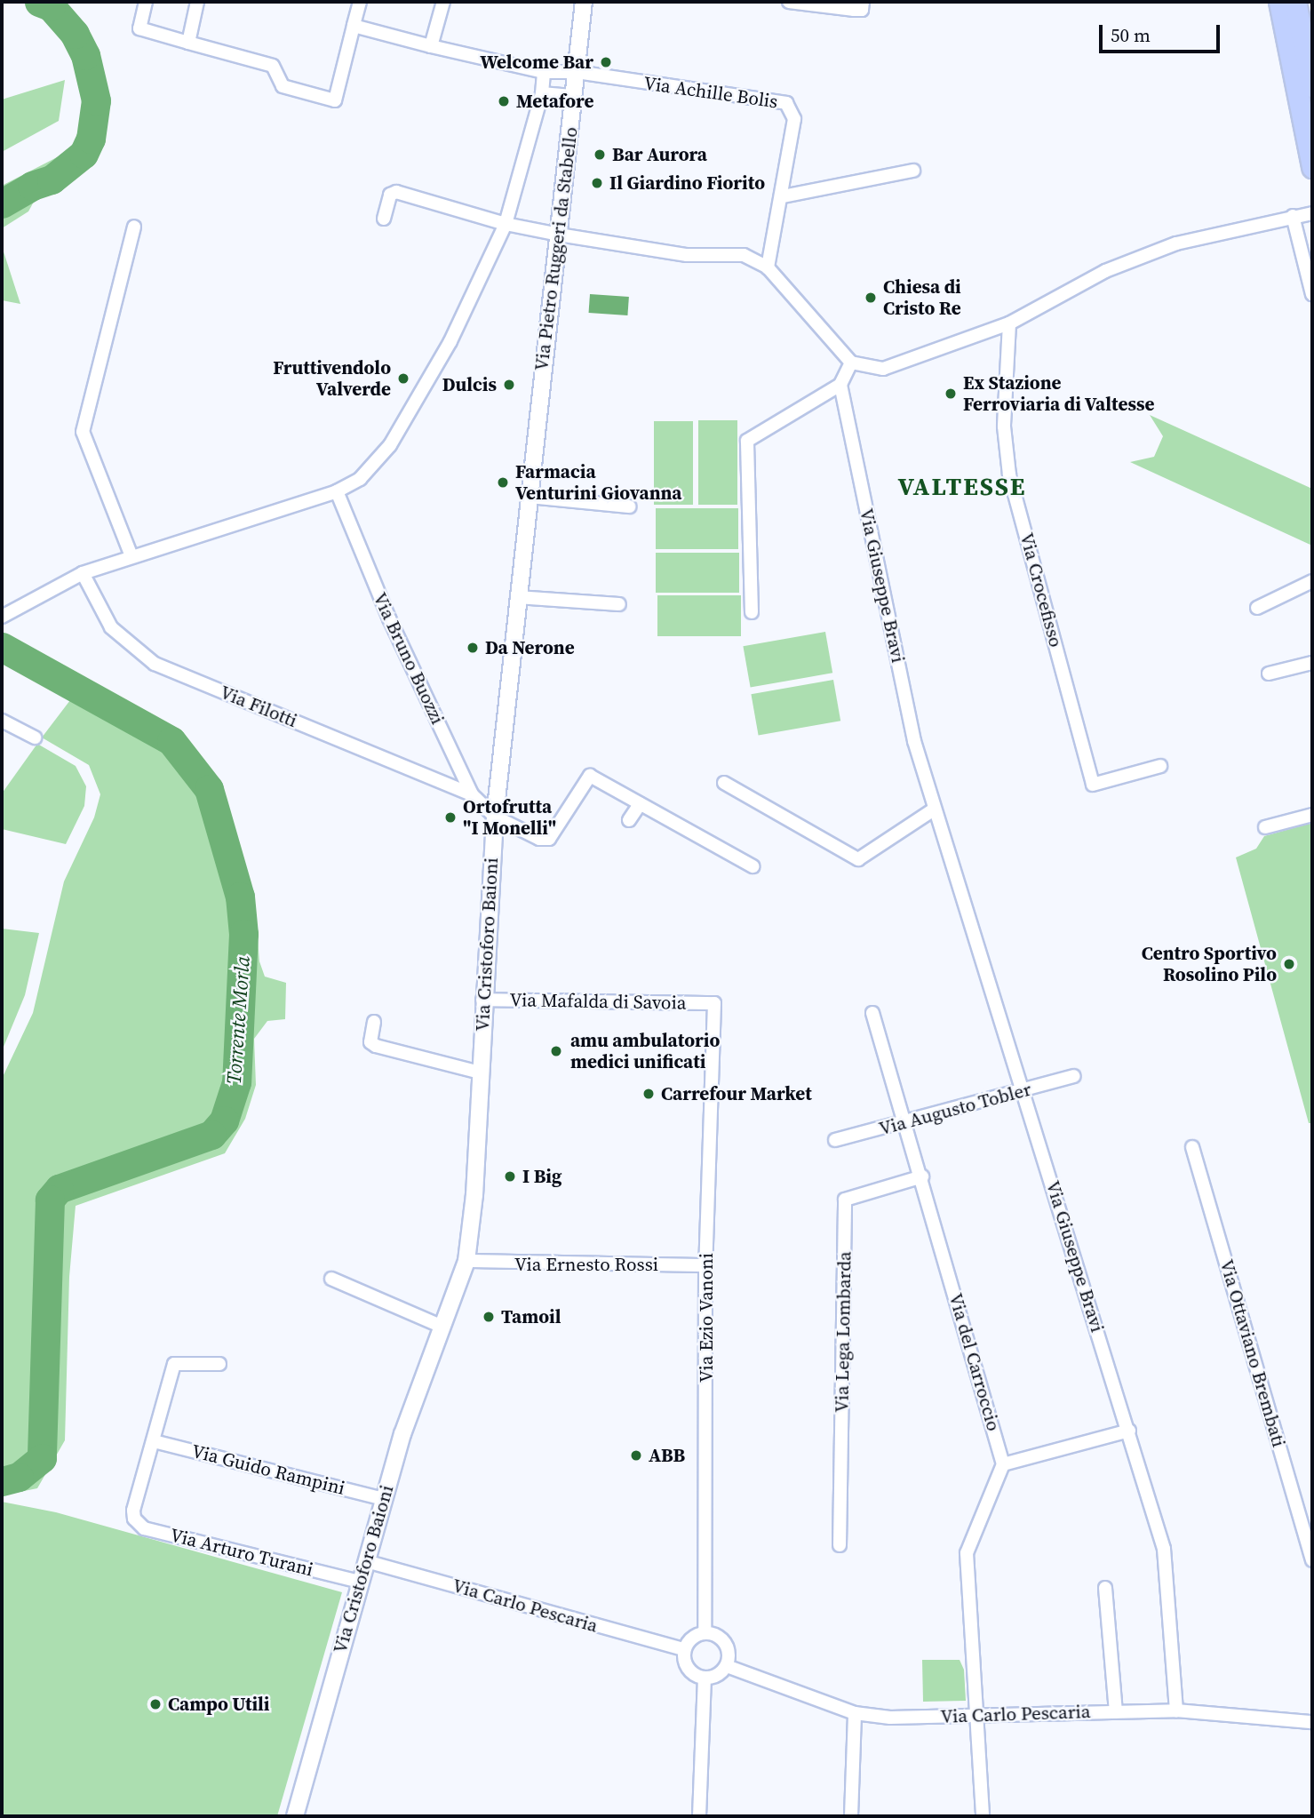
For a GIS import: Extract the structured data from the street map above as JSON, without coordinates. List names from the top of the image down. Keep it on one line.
{"streets":{"street":["Via Achille Bolis","Via Pietro Ruggeri da Stabello","Via Giuseppe Bravi","Via Crocefisso","Via Bruno Buozzi","Via Filotti","Via Cristoforo Baioni","Via Mafalda di Savoia","Via Augusto Tobler","Via Ernesto Rossi","Via Ezio Vanoni","Via Lega Lombarda","Via Ottaviano Brembati","Via del Carroccio","Via Guido Rampini","Via Arturo Turani","Via Carlo Pescaria"]},"crossings":[["Via Achille Bolis","Via Pietro Ruggeri da Stabello"],["Via Pietro Ruggeri da Stabello","Via Bruno Buozzi"],["Via Pietro Ruggeri da Stabello","Via Cristoforo Baioni"],["Via Giuseppe Bravi","Via Augusto Tobler"],["Via Giuseppe Bravi","Via Carlo Pescaria"],["Via Bruno Buozzi","Via Filotti"],["Via Bruno Buozzi","Via Cristoforo Baioni"],["Via Cristoforo Baioni","Via Mafalda di Savoia"],["Via Cristoforo Baioni","Via Ernesto Rossi"],["Via Cristoforo Baioni","Via Guido Rampini"],["Via Cristoforo Baioni","Via Arturo Turani"],["Via Cristoforo Baioni","Via Carlo Pescaria"],["Via Mafalda di Savoia","Via Ezio Vanoni"],["Via Augusto Tobler","Via del Carroccio"],["Via Ernesto Rossi","Via Ezio Vanoni"],["Via Ezio Vanoni","Via Carlo Pescaria"],["Via Lega Lombarda","Via del Carroccio"],["Via Guido Rampini","Via Arturo Turani"]],"districts":["VALTESSE"],"water":["Torrente Morla"],"places":["Welcome Bar","Metafore","Bar Aurora","Il Giardino Fiorito","Chiesa di Cristo Re","Fruttivendolo Valverde","Dulcis","Ex Stazione Ferroviaria di Valtesse","Farmacia Venturini Giovanna","Da Nerone","Ortofrutta \"I Monelli\"","Centro Sportivo Rosolino Pilo","amu ambulatorio medici unificati","Carrefour Market","I Big","Tamoil","ABB","Campo Utili"],"scale_bar":"50 m"}
